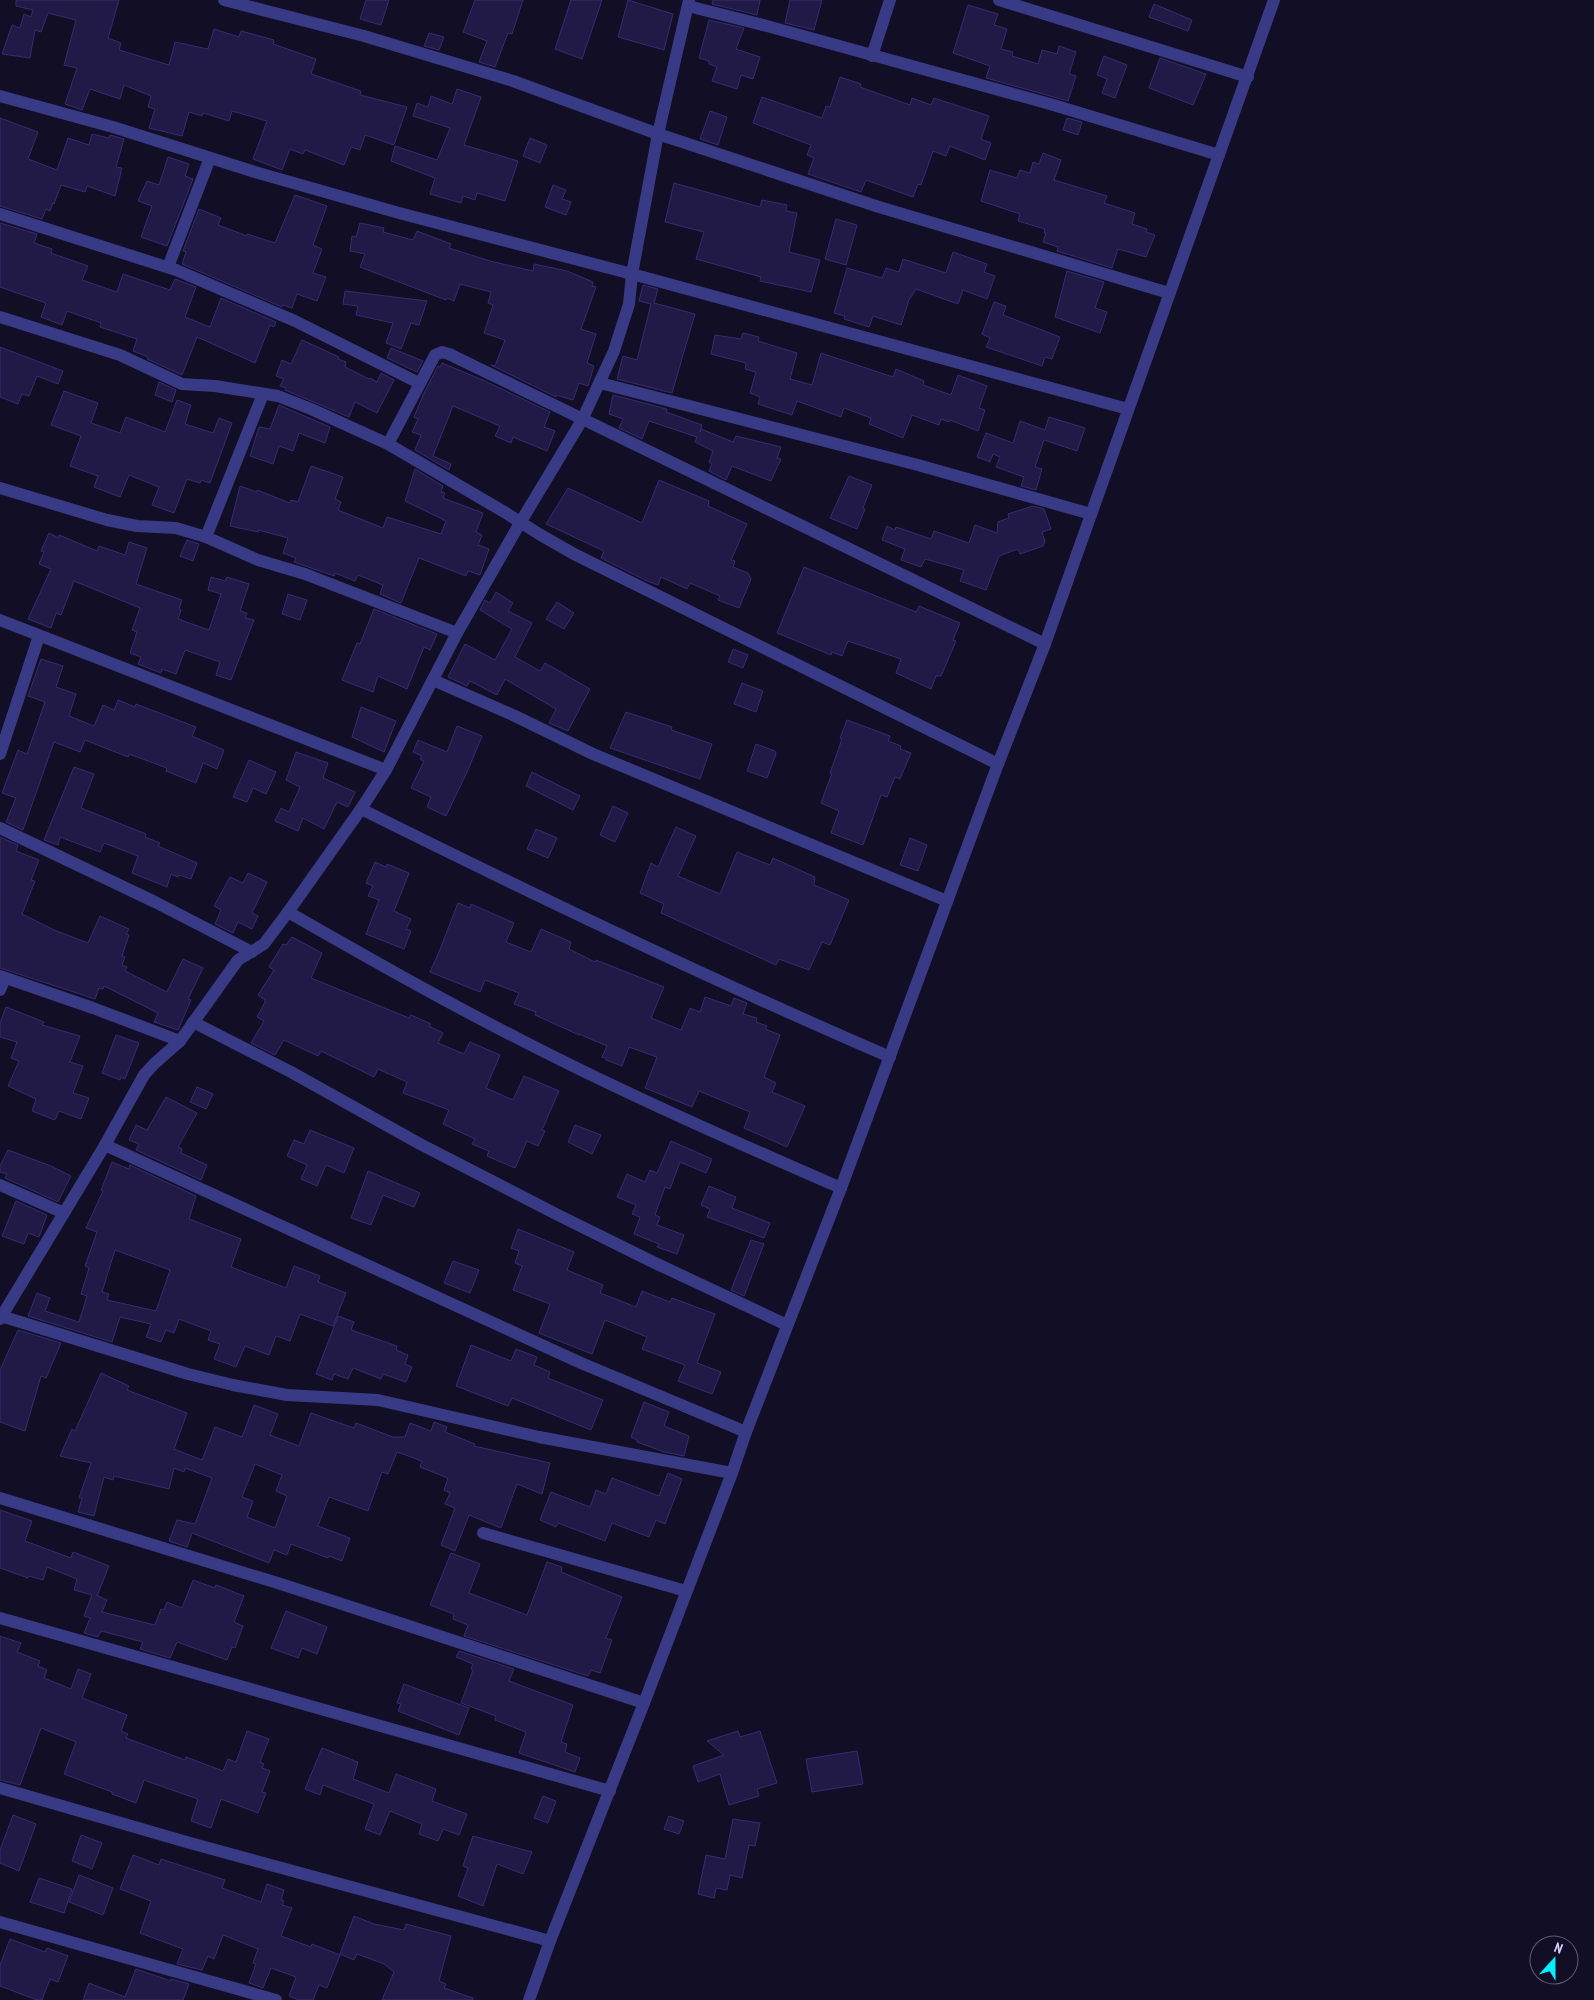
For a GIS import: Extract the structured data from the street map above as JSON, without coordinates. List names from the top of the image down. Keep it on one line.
{"north":"top"}
